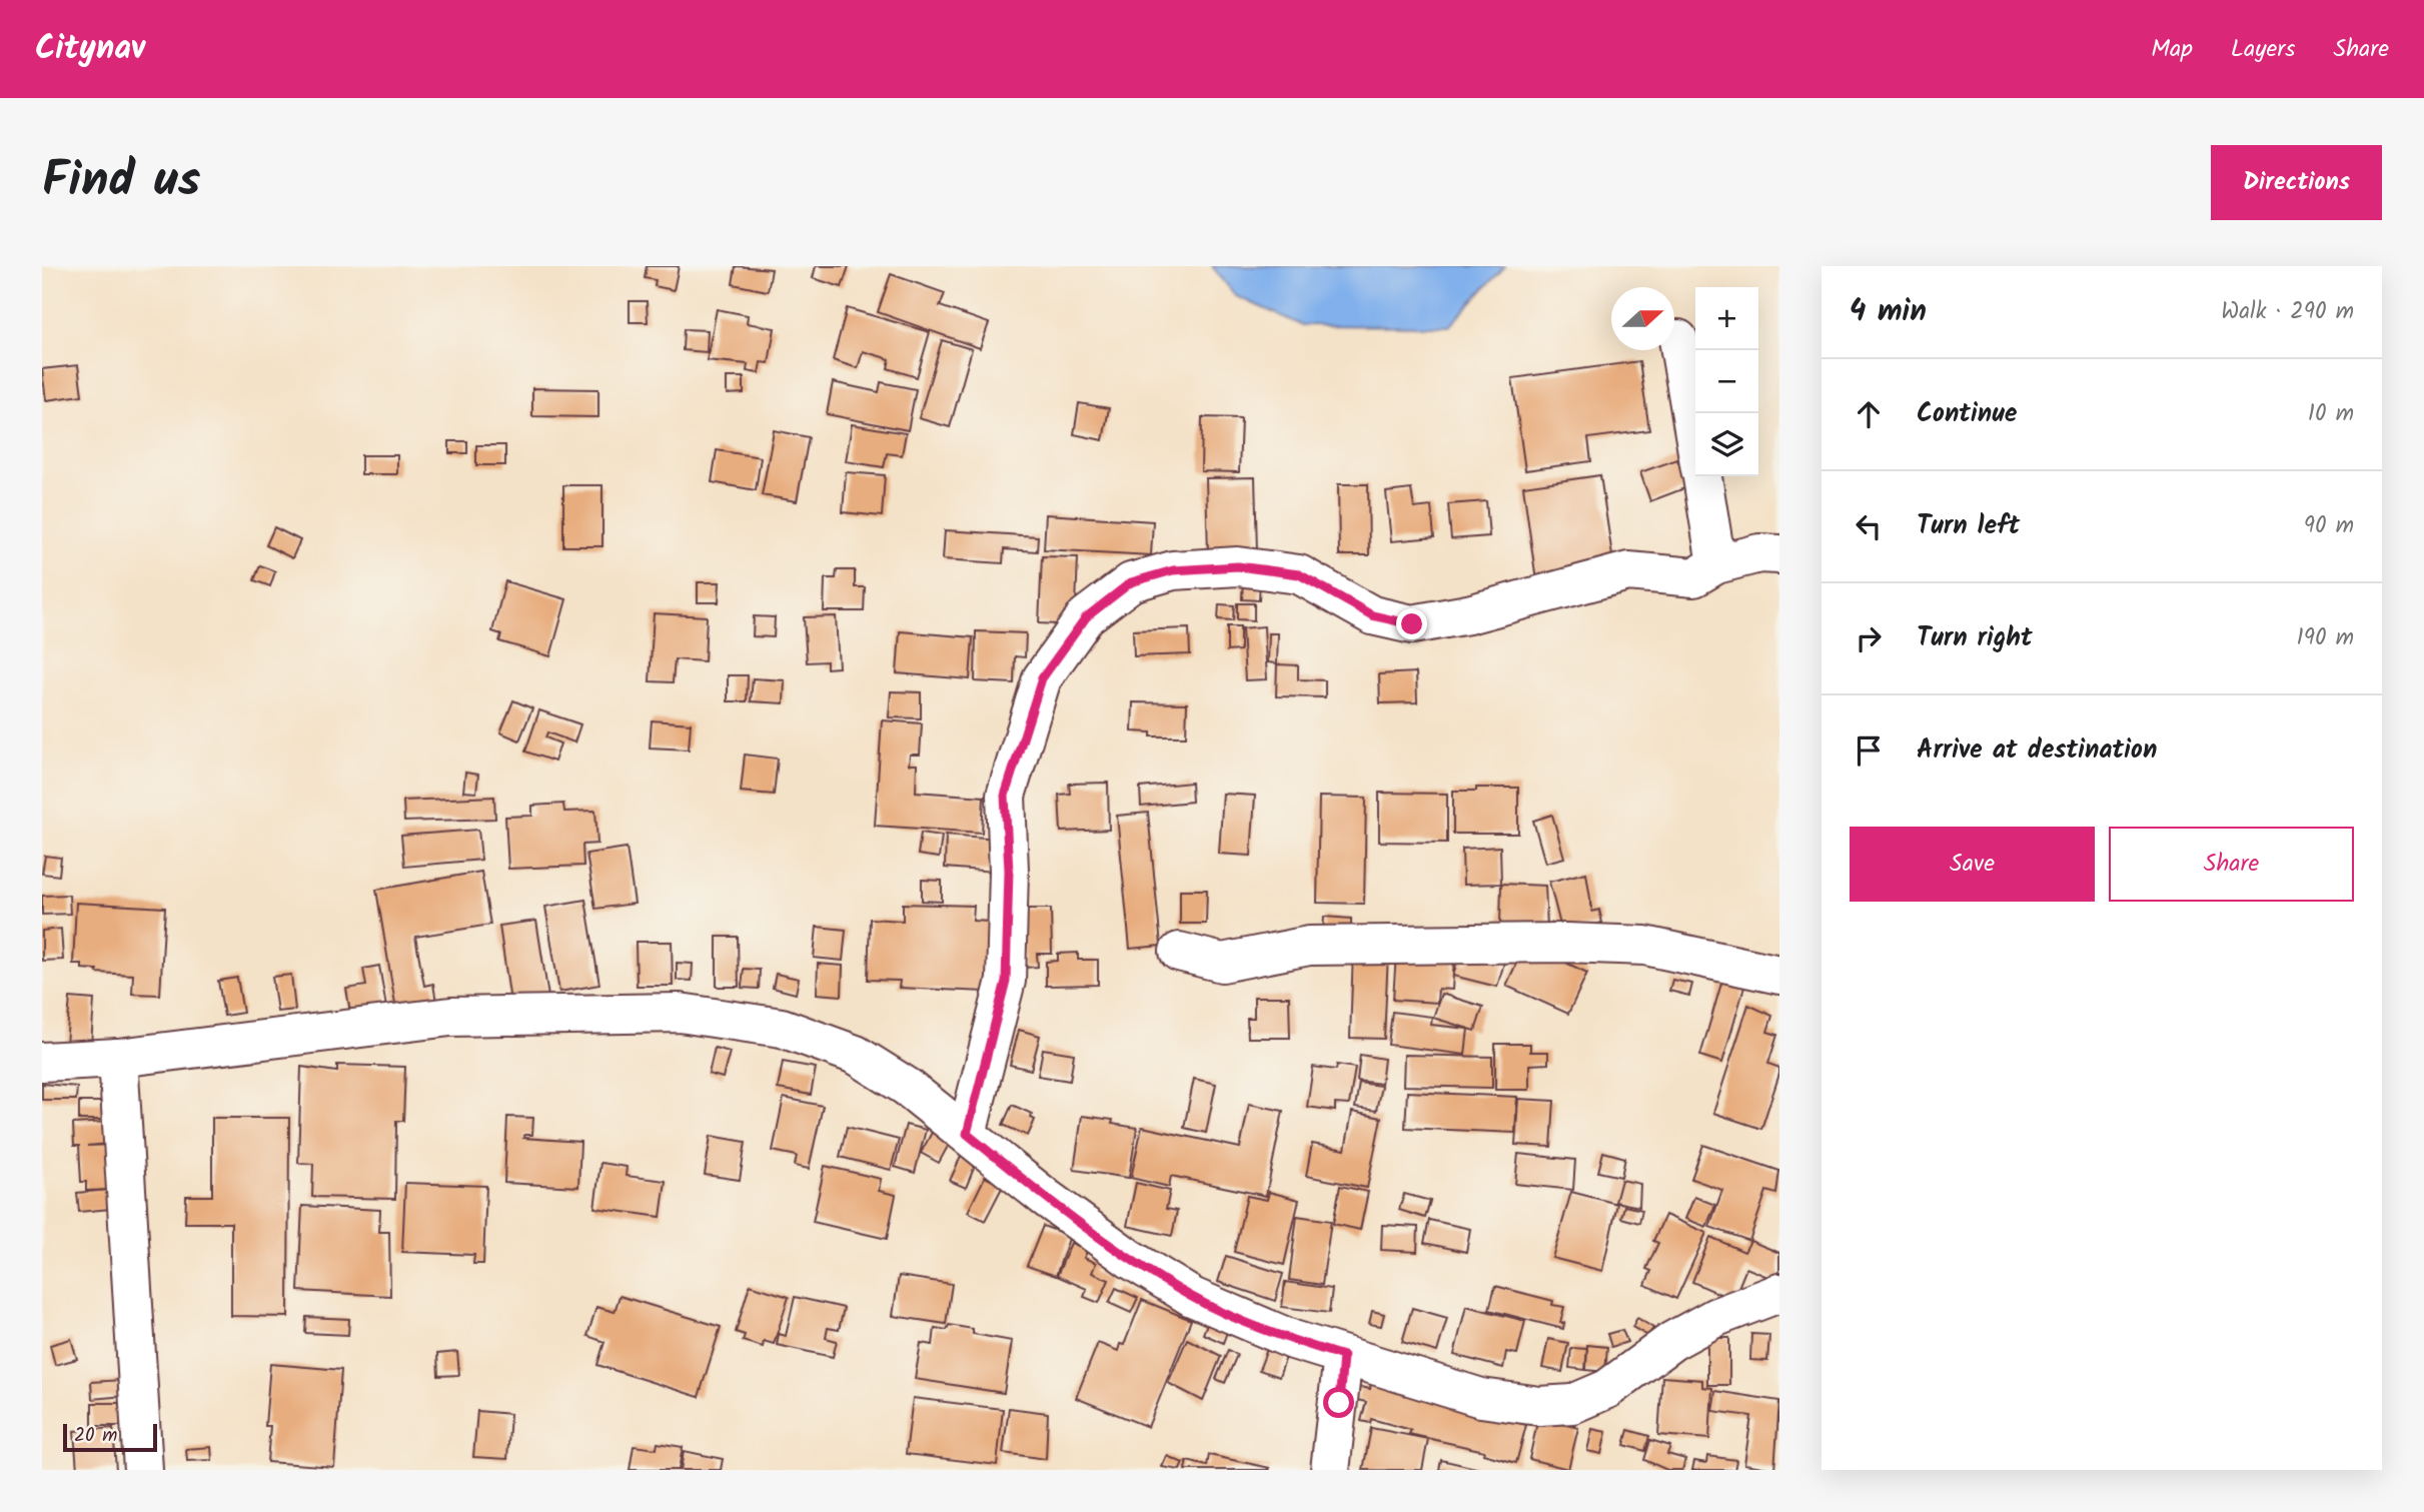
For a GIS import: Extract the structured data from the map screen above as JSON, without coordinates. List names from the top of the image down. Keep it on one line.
{"scale_bar":"20 m","north":"right","page":{"header":"Citynav","nav":["Map","Layers","Share"],"title":"Find us","buttons":["Directions",["Save","Share"]],"heading":["4 min","Walk · 290 m"],"map_buttons":["+","−"],"list":[["Continue","10 m"],["Turn left","90 m"],["Turn right","190 m"],"Arrive at destination"],"scale":"20 m"}}
